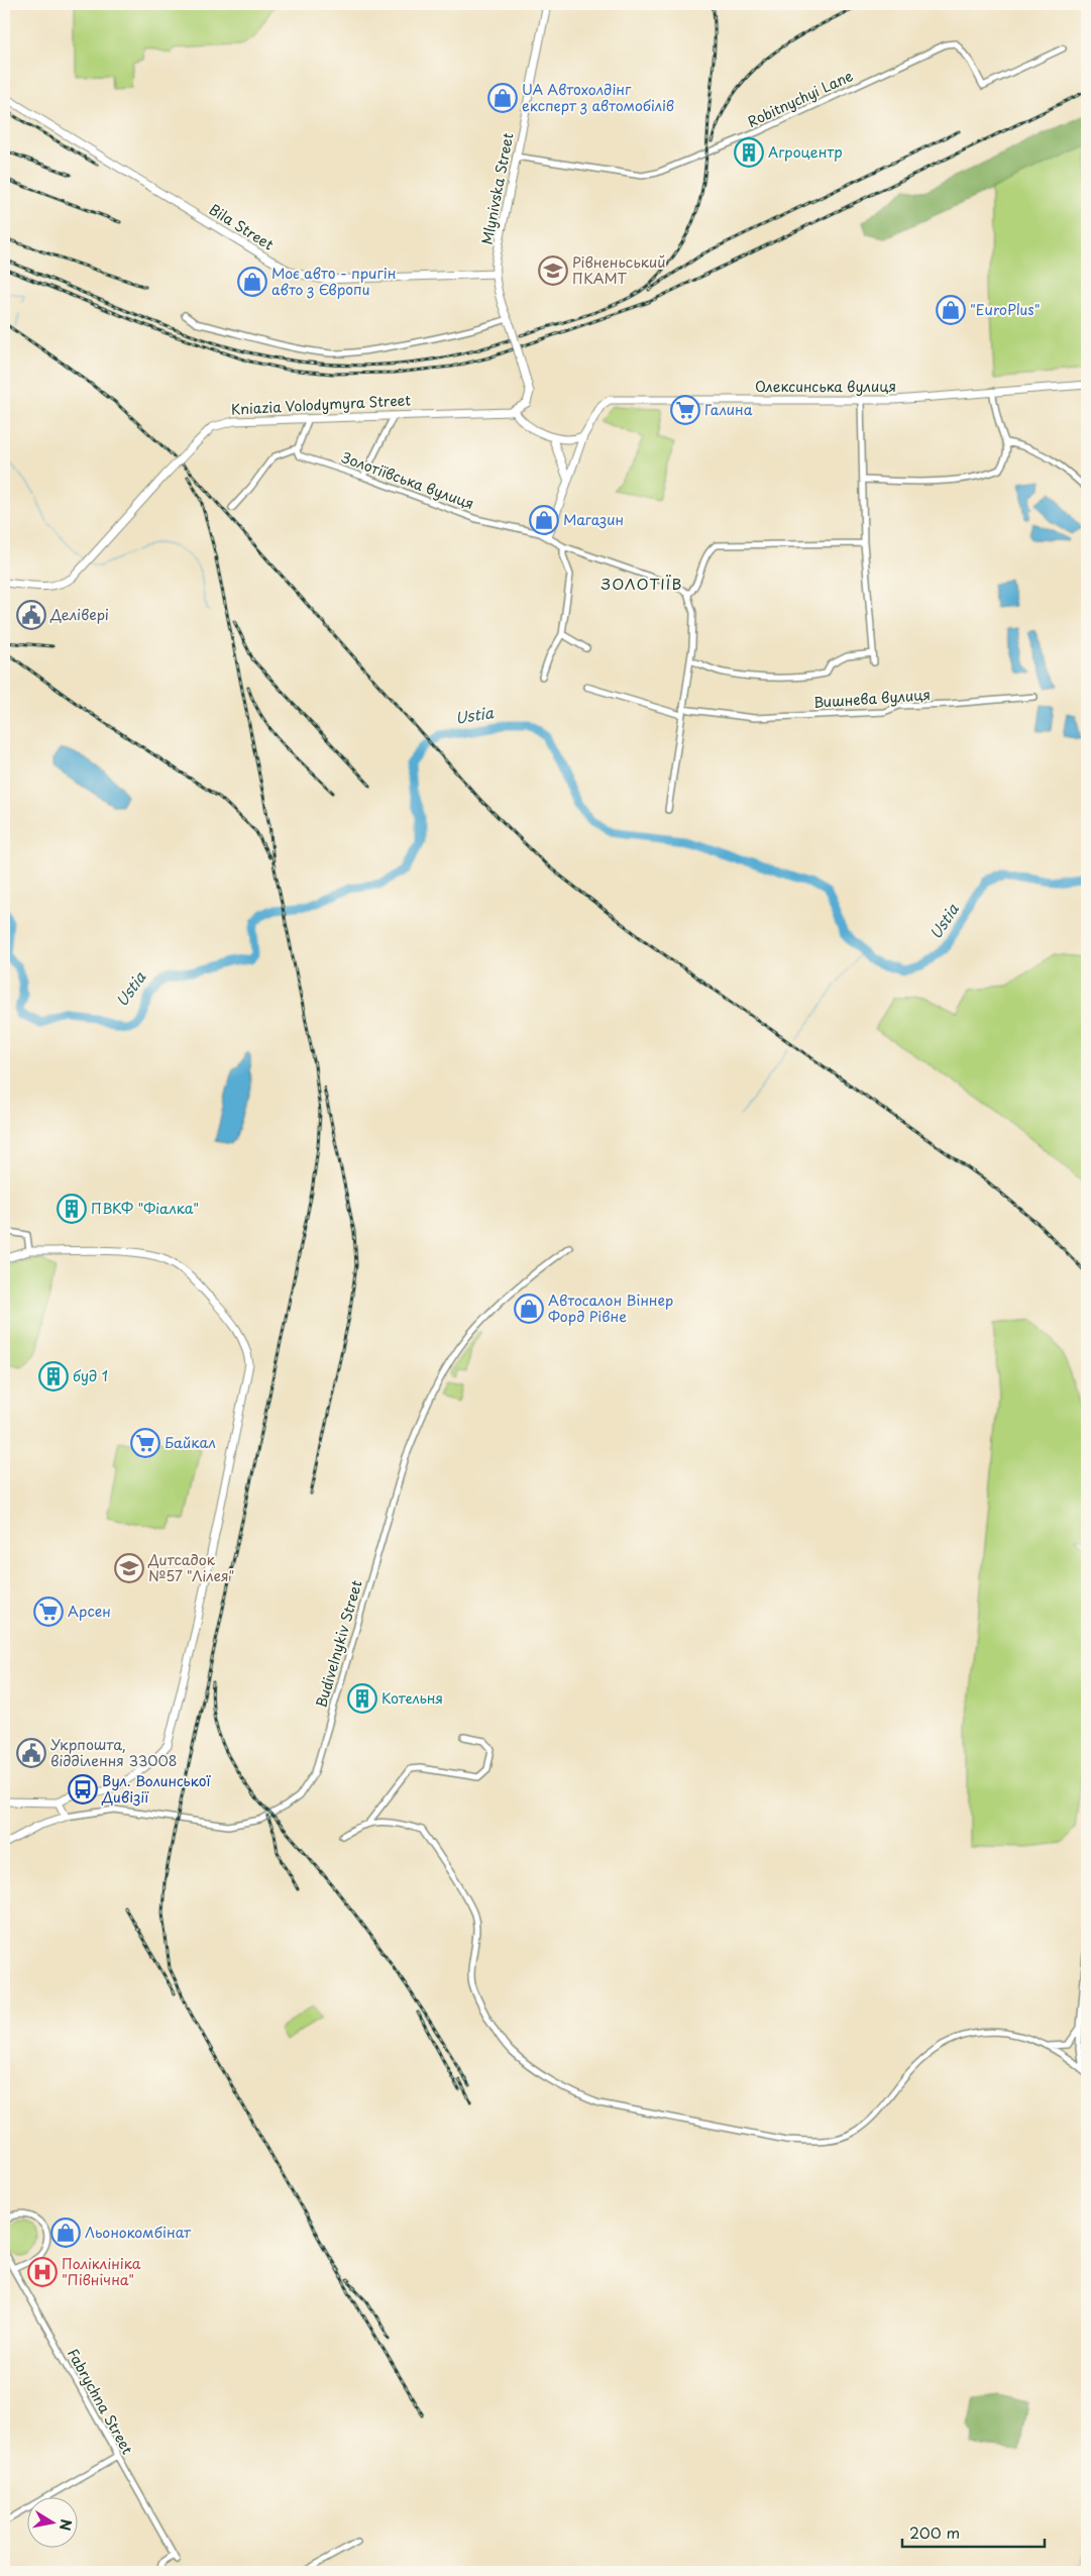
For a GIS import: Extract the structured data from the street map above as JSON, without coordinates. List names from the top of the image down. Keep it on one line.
{"streets":{"street":["Robitnychyi Lane","Mlynivska Street","Bila Street","Олексинська вулиця","Kniazia Volodymyra Street","Золотіївська вулиця","Вишнева вулиця","Budivelnykiv Street","Fabrychna Street"]},"crossings":[["Robitnychyi Lane","Mlynivska Street"],["Mlynivska Street","Bila Street"],["Mlynivska Street","Kniazia Volodymyra Street"]],"districts":["ЗОЛОТІЇВ"],"water":["Ustia"],"places":{"shop":["UA Автохолдінг експерт з автомобілів","Моє авто - пригін авто з Європи","\"EuroPlus\"","Магазин","Автосалон Віннер Форд Рівне","Льонокомбінат"],"building":["Агроцентр","ПВКФ \"Фіалка\"","буд 1","Котельня"],"school or university":["Рівненьський ПКАМТ","Дитсадок №57 \"Лілея\""],"supermarket":["Галина","Байкал","Арсен"],"public building":["Делівері","Укрпошта, відділення 33008"],"bus stop":["Вул. Волинської Дивізії"],"hospital":["Поліклініка \"Північна\""]},"scale_bar":"200 m","north":"right"}
